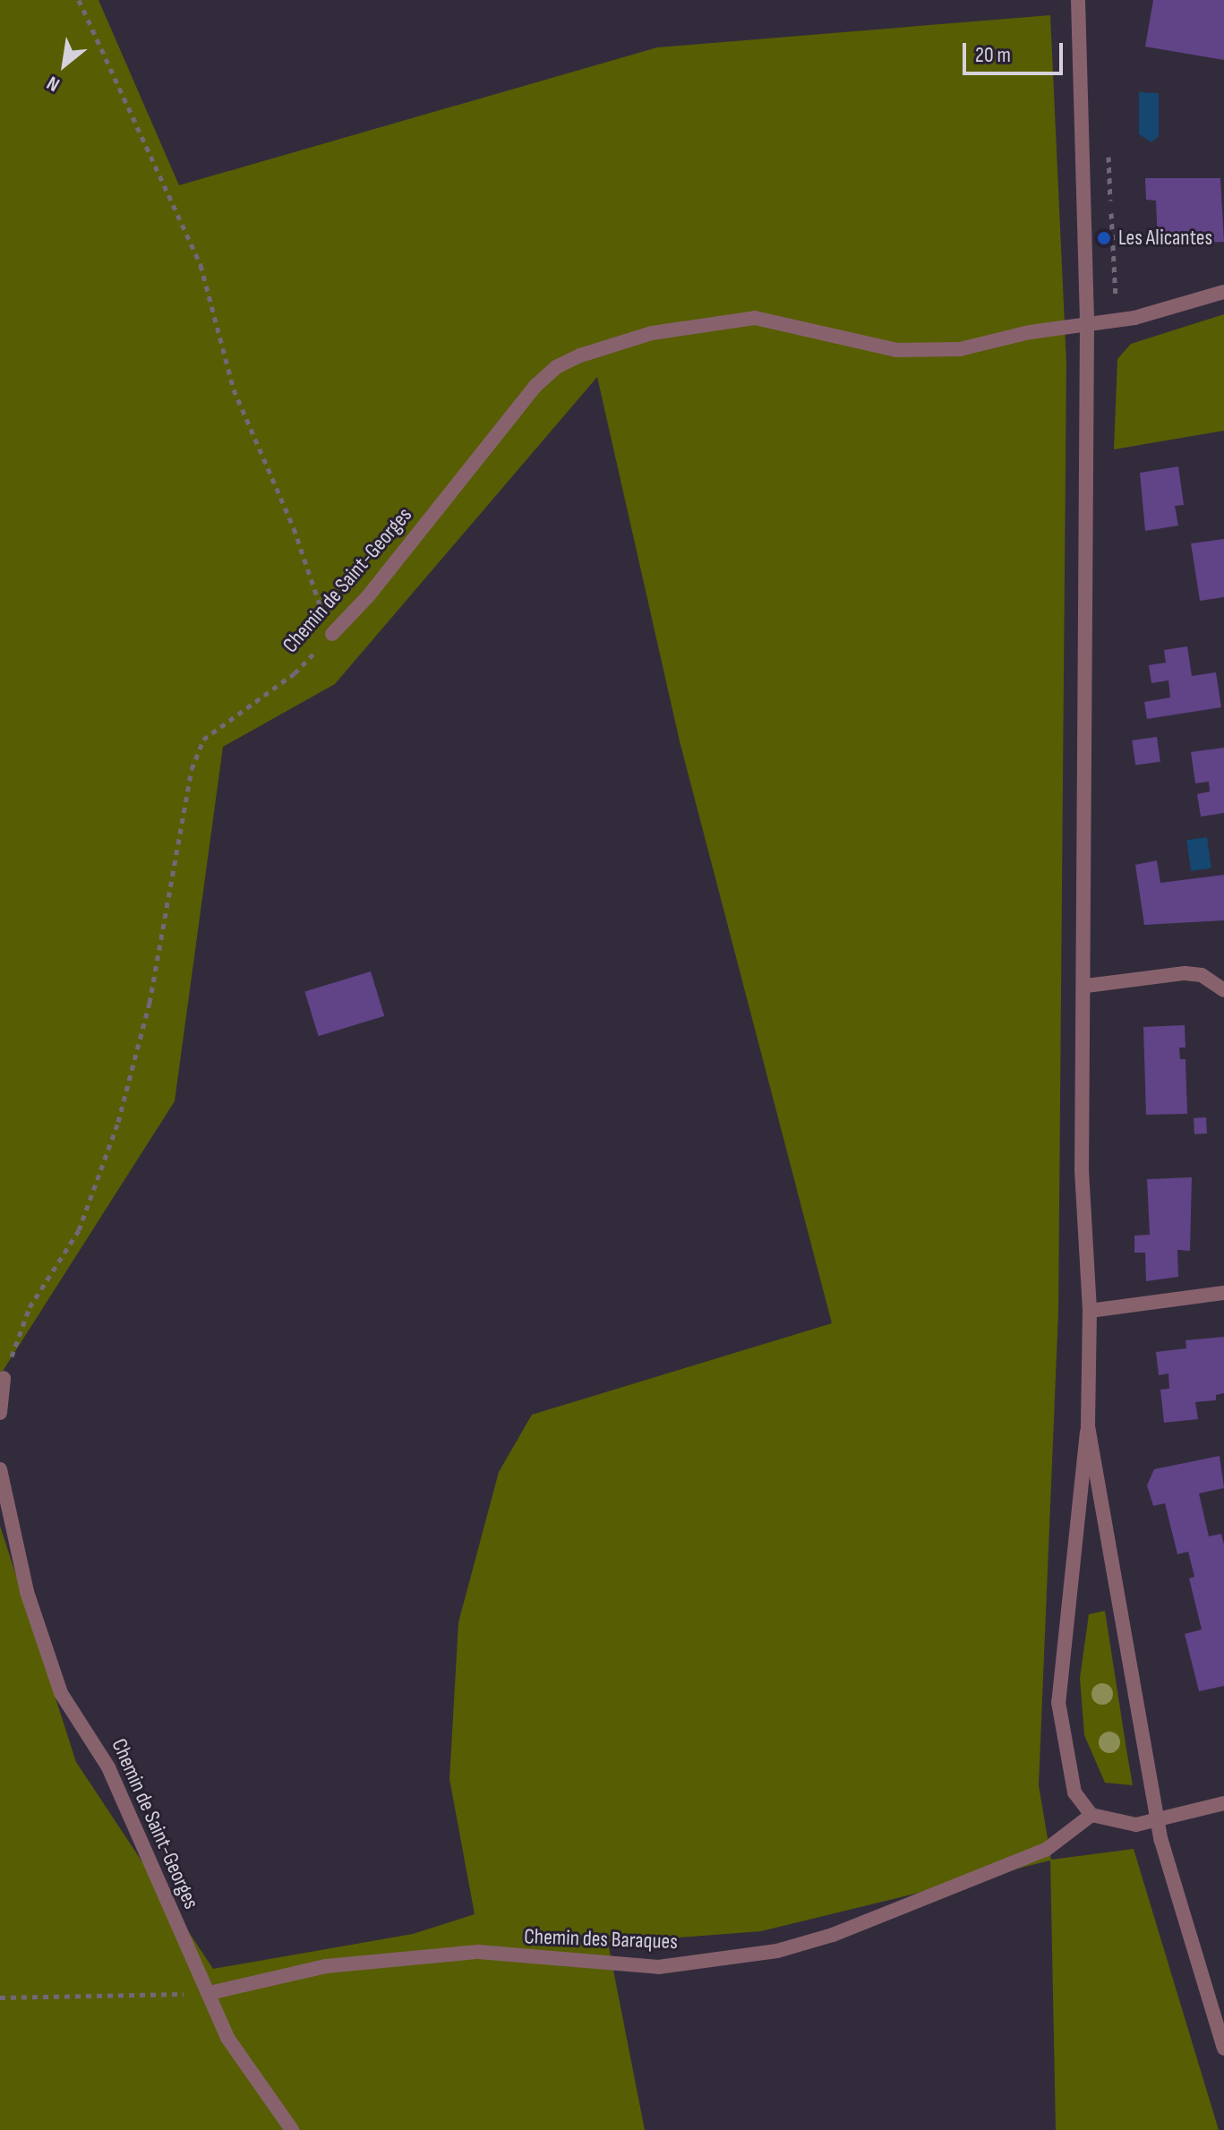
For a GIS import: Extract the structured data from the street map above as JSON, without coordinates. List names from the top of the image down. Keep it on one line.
{"streets":{"street":["Chemin de Saint-Georges","Chemin des Baraques"]},"crossings":[["Chemin de Saint-Georges","Chemin des Baraques"]],"places":["Les Alicantes"],"scale_bar":"20 m","north":"bottom left"}
